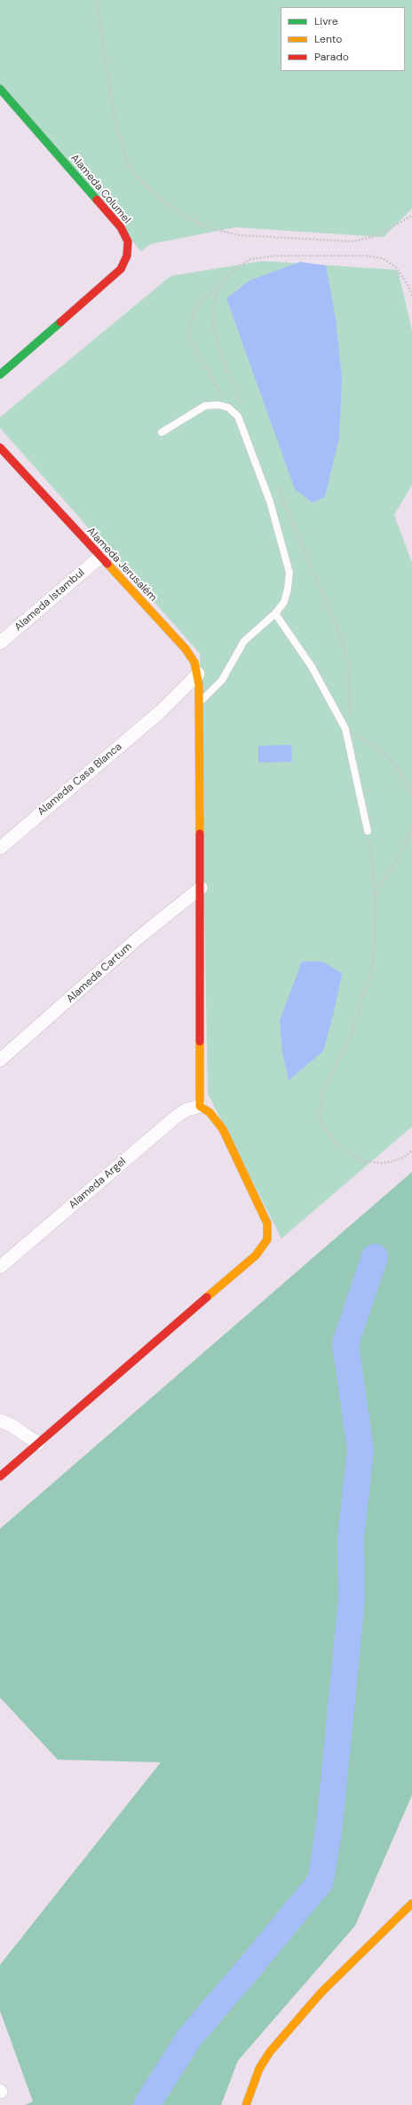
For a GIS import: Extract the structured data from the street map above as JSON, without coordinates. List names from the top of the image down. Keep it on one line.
{"streets":{"street":["Alameda Columel","Alameda Jerusalém","Alameda Istambul","Alameda Casa Blanca","Alameda Cartum","Alameda Argel"]},"crossings":[["Alameda Jerusalém","Alameda Istambul"],["Alameda Jerusalém","Alameda Casa Blanca"],["Alameda Jerusalém","Alameda Cartum"],["Alameda Jerusalém","Alameda Argel"]],"legend":["Livre","Lento","Parado"]}
